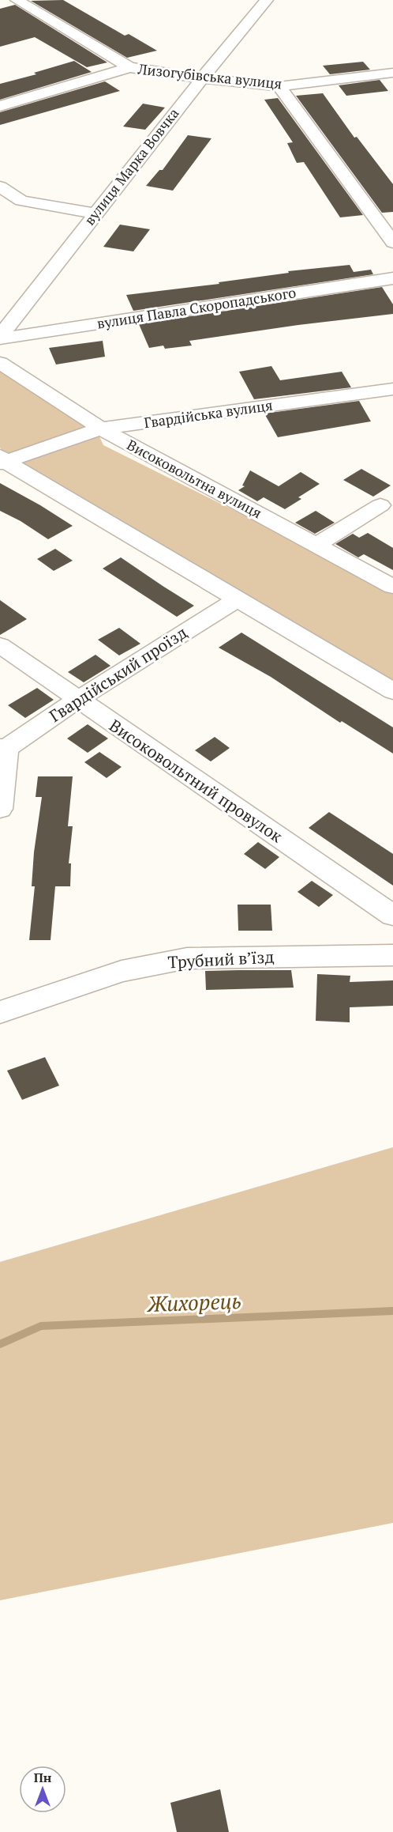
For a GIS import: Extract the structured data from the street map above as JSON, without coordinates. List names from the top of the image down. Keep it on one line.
{"streets":{"street":["Лизогубівська вулиця","вулиця Марка Вовчка","вулиця Павла Скоропадського","Гвардійська вулиця","Високовольтна вулиця","Гвардійський проїзд","Високовольтний провулок","Трубний в’їзд"]},"crossings":[["Лизогубівська вулиця","вулиця Марка Вовчка"],["вулиця Марка Вовчка","вулиця Павла Скоропадського"],["Гвардійська вулиця","Високовольтна вулиця"],["Гвардійський проїзд","Високовольтний провулок"]],"water":["Жихорець"],"north":"top"}
